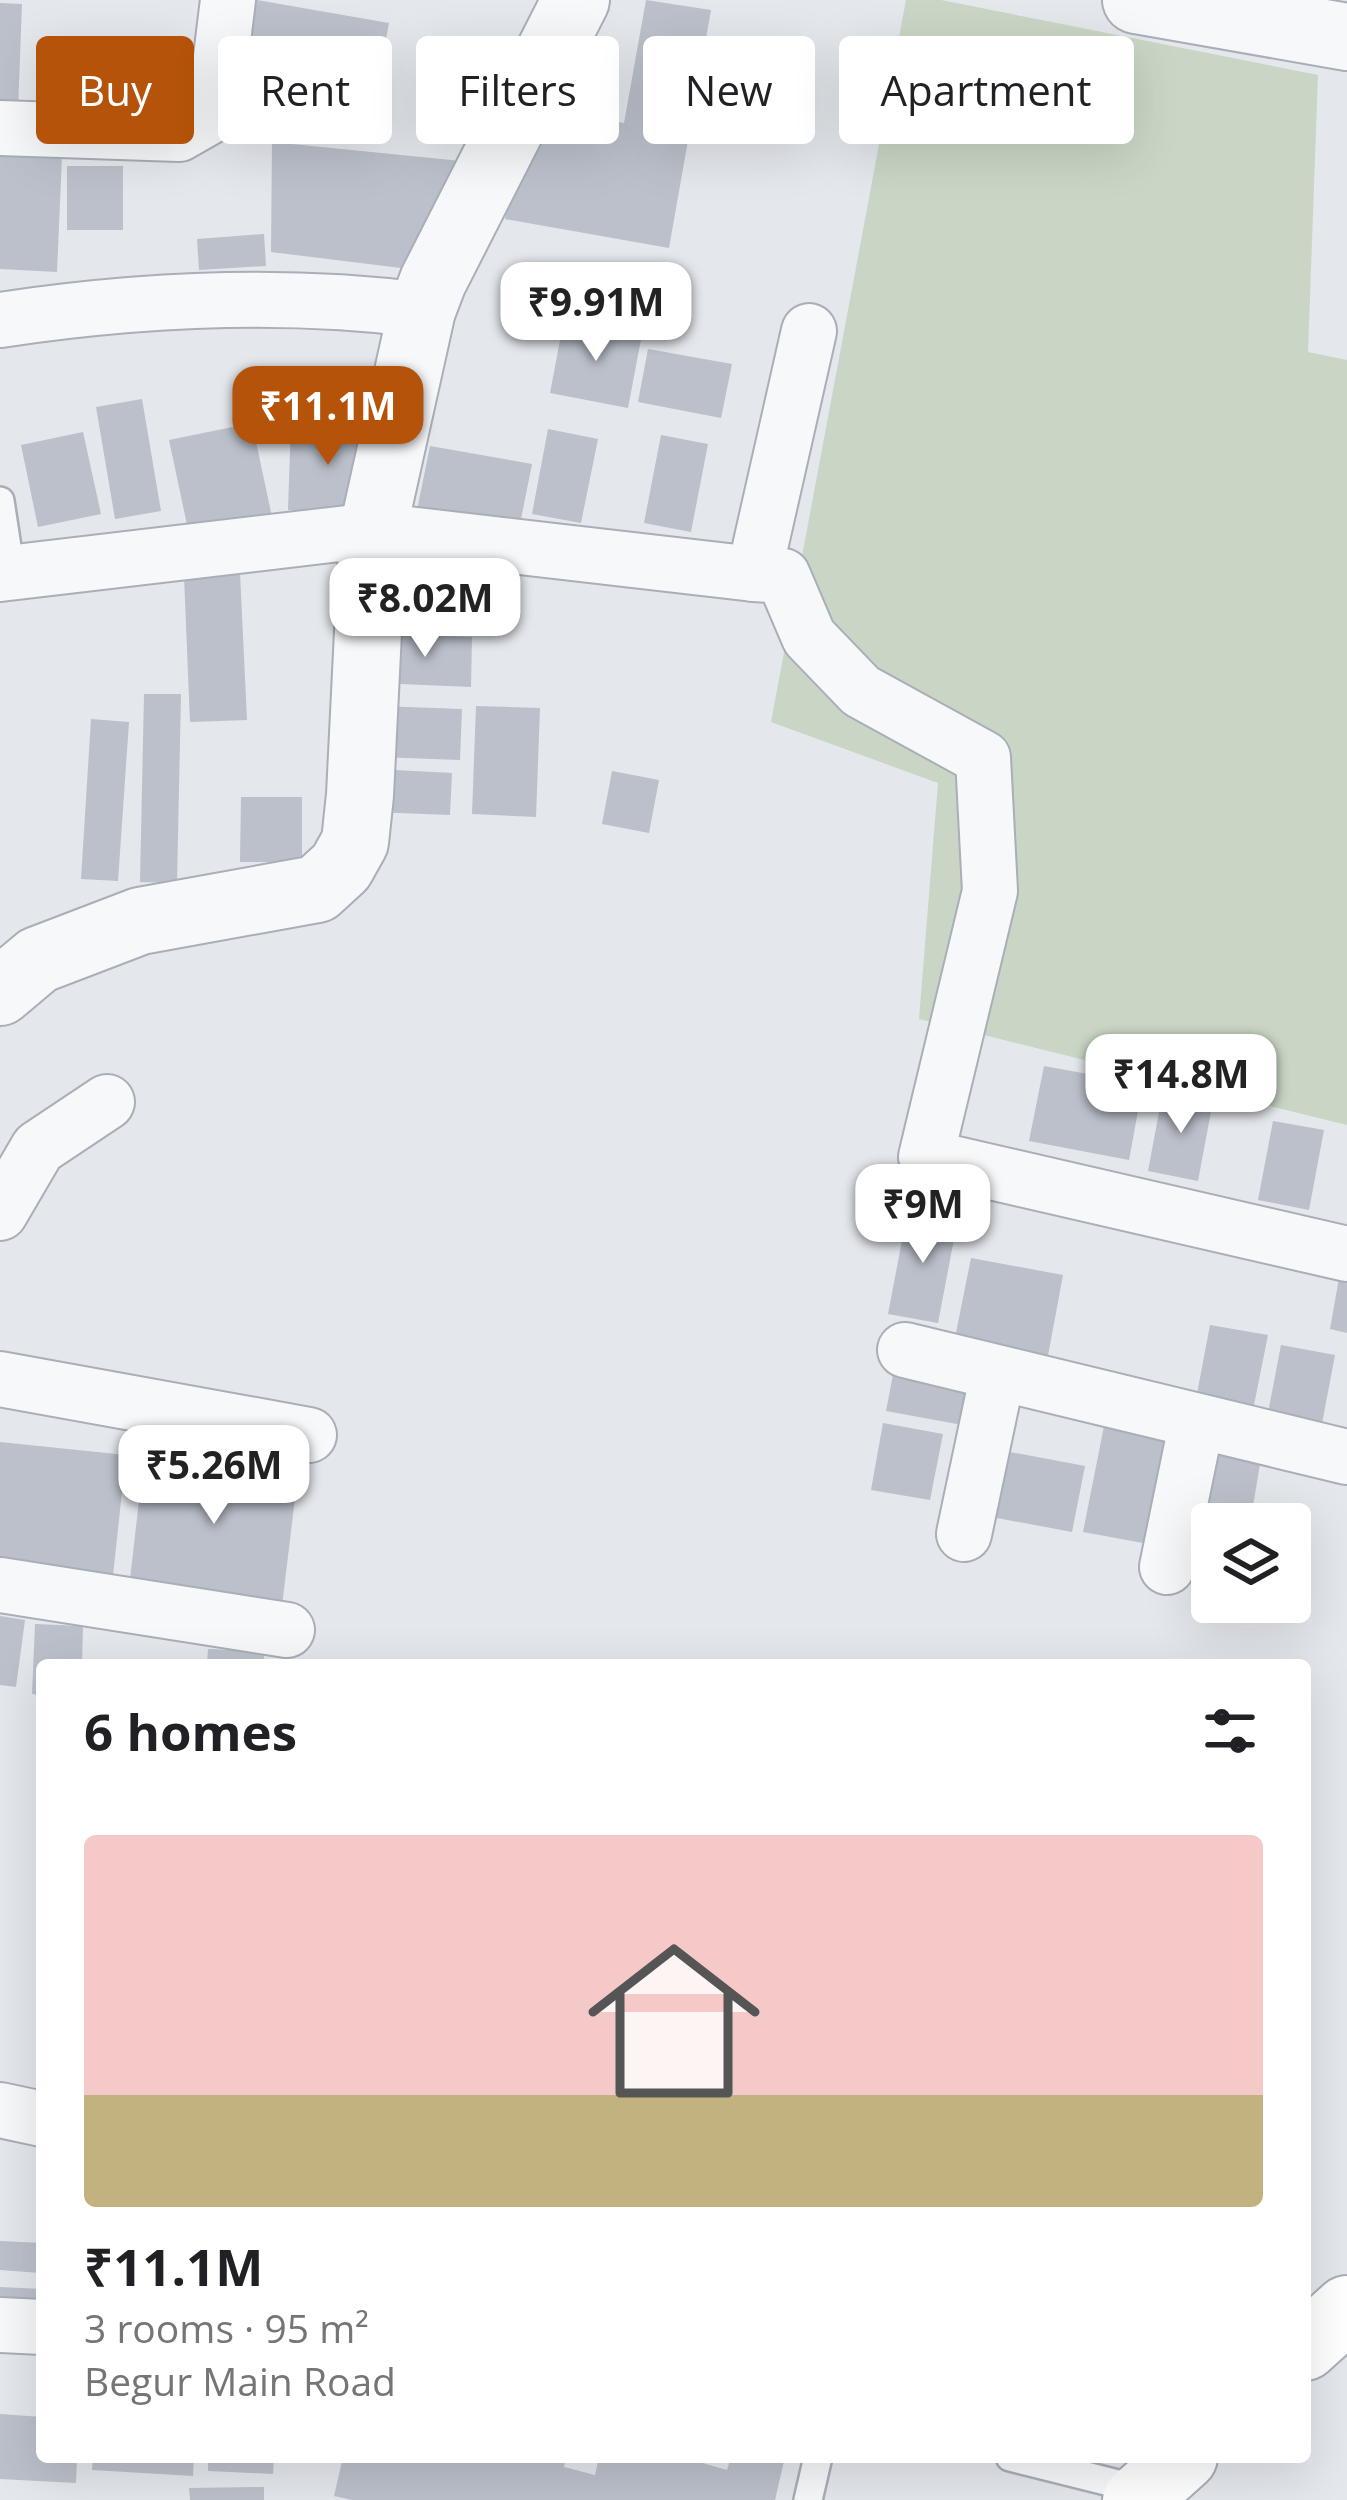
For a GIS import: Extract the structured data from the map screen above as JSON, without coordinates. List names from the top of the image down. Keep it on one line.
{"page":{"chip":["Buy","Rent","Filters","New","Apartment"],"price":["₹9.91M","₹11.1M","₹8.02M","₹14.8M","₹9M","₹5.26M"],"heading":"6 homes","list":[{"name":"₹11.1M","note":"3 rooms · 95 m² · Begur Main Road"}]}}
